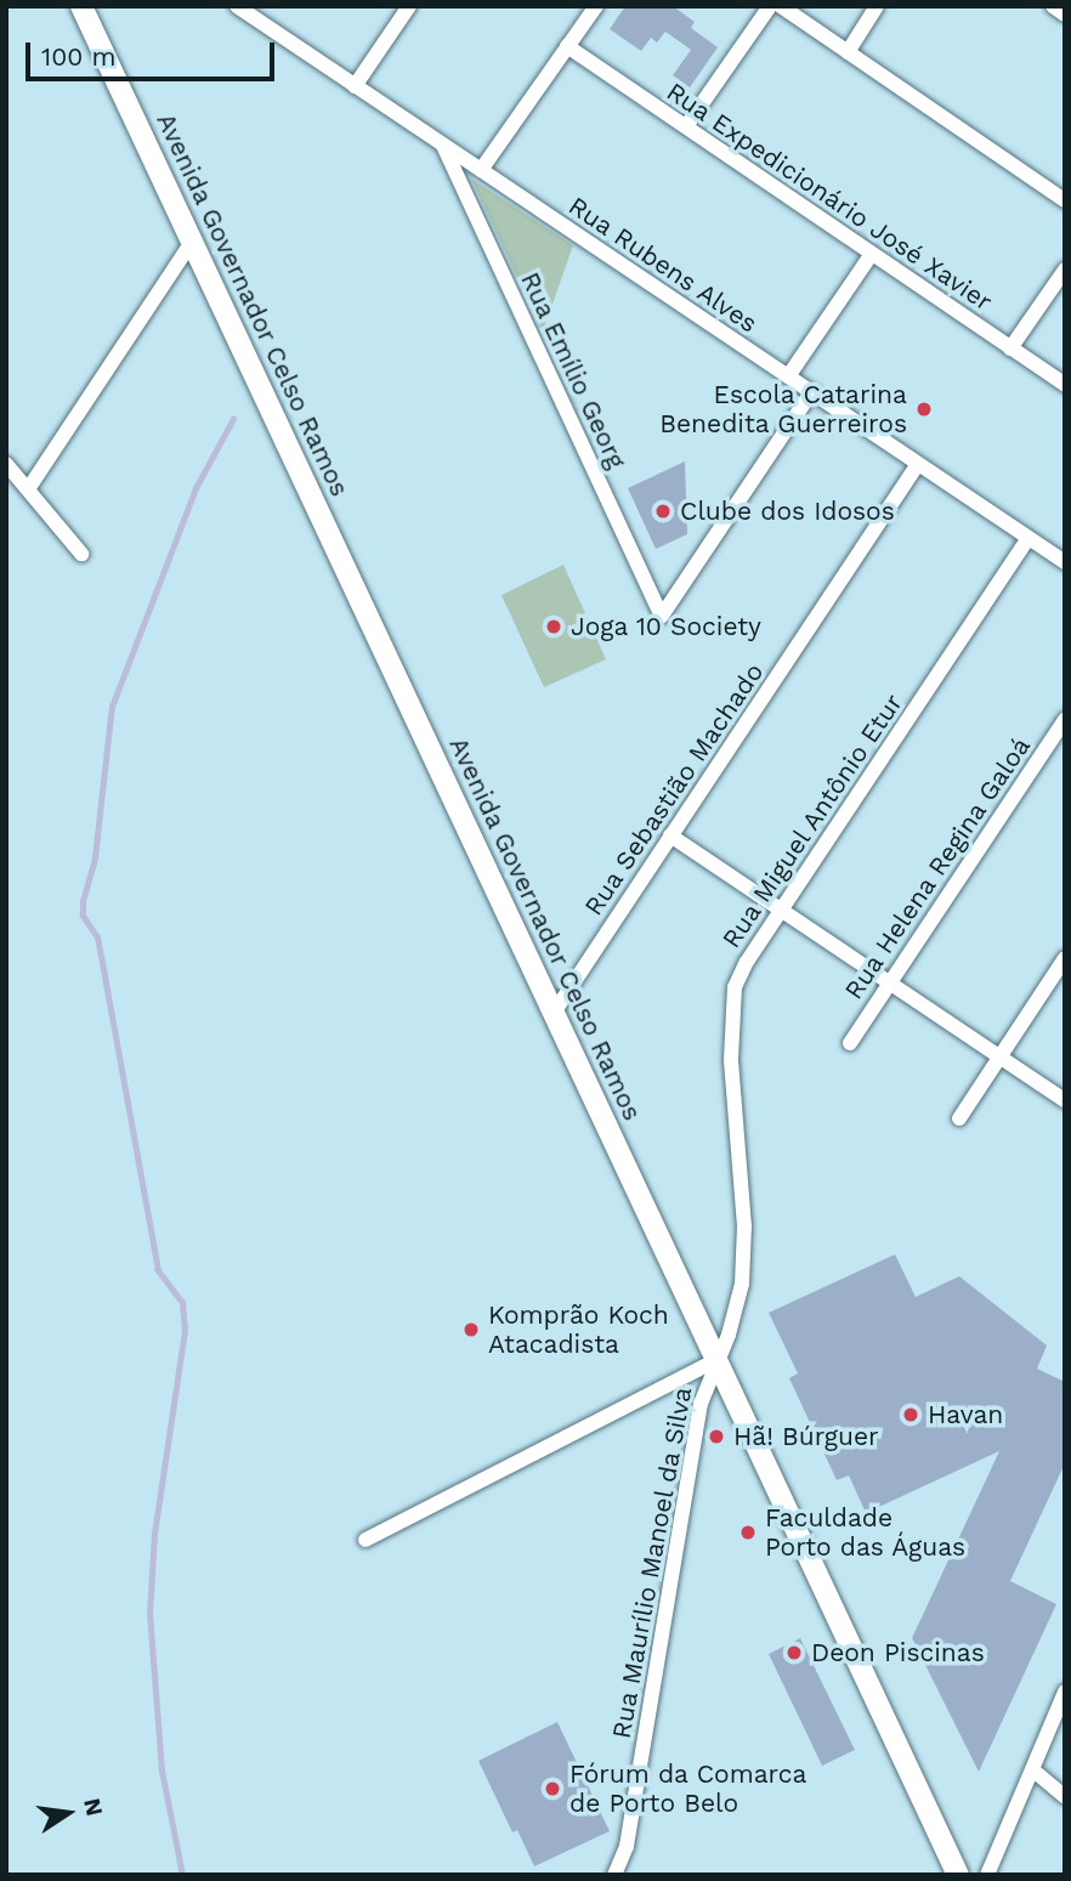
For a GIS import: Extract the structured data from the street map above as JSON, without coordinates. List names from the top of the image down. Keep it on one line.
{"streets":{"main road":["Avenida Governador Celso Ramos"],"street":["Rua Expedicionário José Xavier","Rua Rubens Alves","Rua Emílio Georg","Rua Sebastião Machado","Rua Miguel Antônio Etur","Rua Helena Regina Galoá","Rua Maurílio Manoel da Silva"]},"crossings":[["Rua Rubens Alves","Rua Emílio Georg"],["Rua Rubens Alves","Rua Sebastião Machado"],["Rua Rubens Alves","Rua Miguel Antônio Etur"],["Avenida Governador Celso Ramos","Rua Sebastião Machado"],["Avenida Governador Celso Ramos","Rua Miguel Antônio Etur"],["Avenida Governador Celso Ramos","Rua Maurílio Manoel da Silva"],["Rua Miguel Antônio Etur","Rua Maurílio Manoel da Silva"]],"places":["Escola Catarina Benedita Guerreiros","Clube dos Idosos","Joga 10 Society","Komprão Koch Atacadista","Havan","Hã! Búrguer","Faculdade Porto das Águas","Deon Piscinas","Fórum da Comarca de Porto Belo"],"scale_bar":"100 m","north":"right"}
